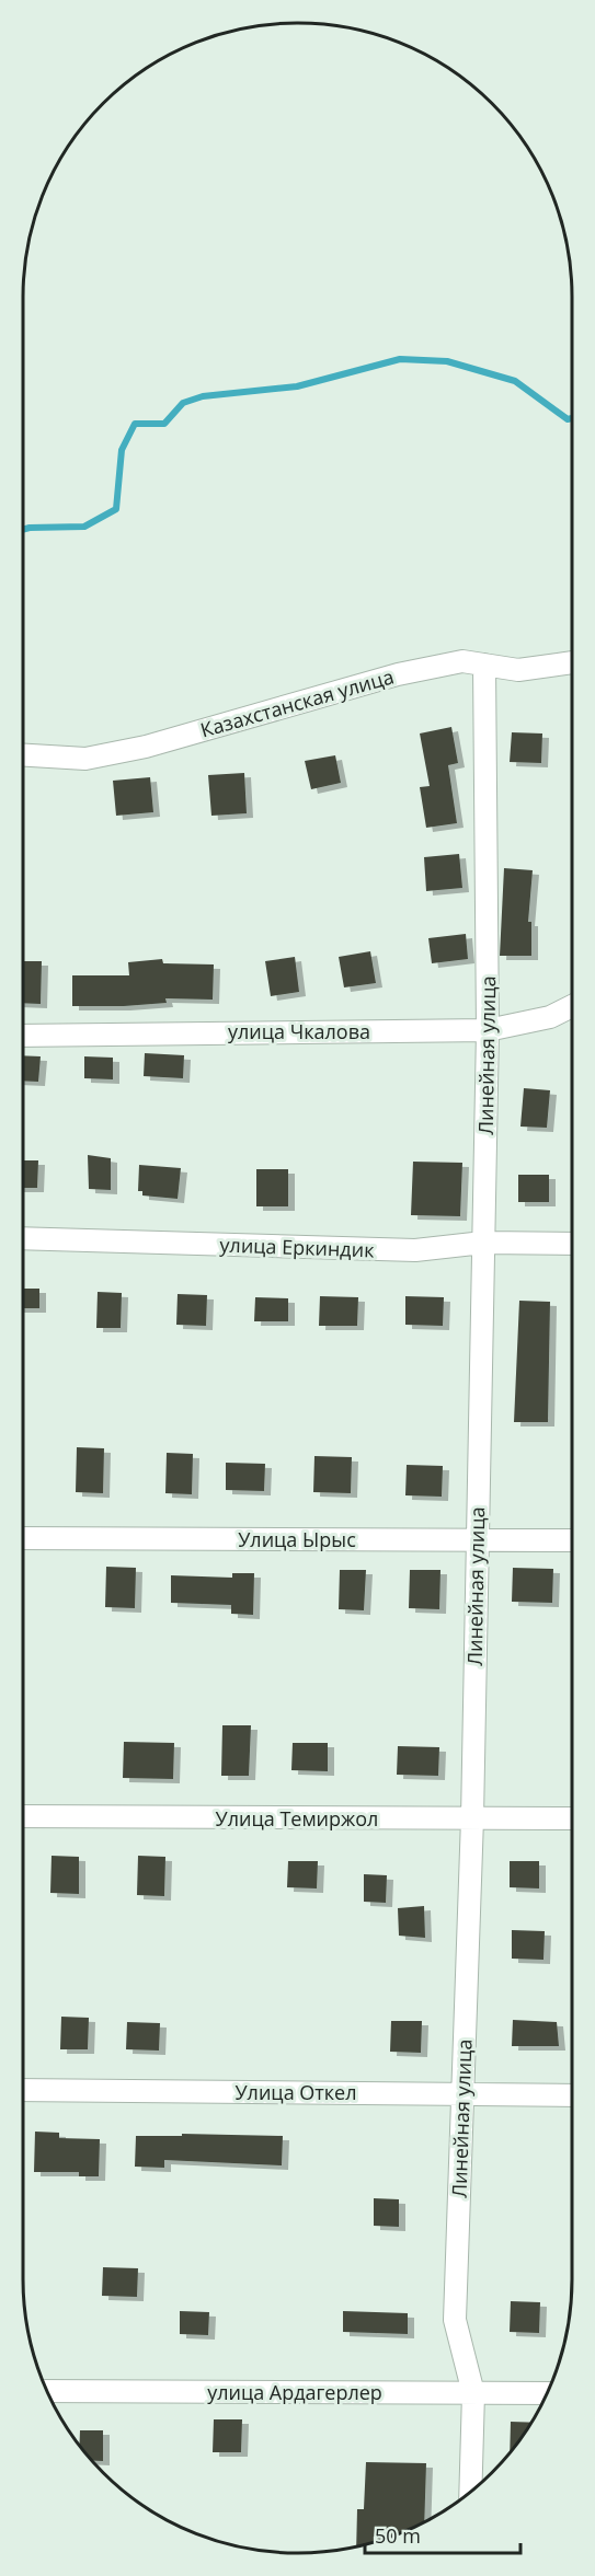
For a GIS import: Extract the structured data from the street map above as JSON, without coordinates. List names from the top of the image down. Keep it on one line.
{"streets":{"street":["Казахстанская улица","улица Чкалова","Линейная улица","улица Еркиндик","Улица Ырыс","Улица Темиржол","Улица Откел","улица Ардагерлер"]},"crossings":[["Казахстанская улица","Линейная улица"],["улица Чкалова","Линейная улица"],["Линейная улица","улица Еркиндик"],["Линейная улица","Улица Ырыс"],["Линейная улица","Улица Темиржол"],["Линейная улица","Улица Откел"],["Линейная улица","улица Ардагерлер"]],"scale_bar":"50 m"}
